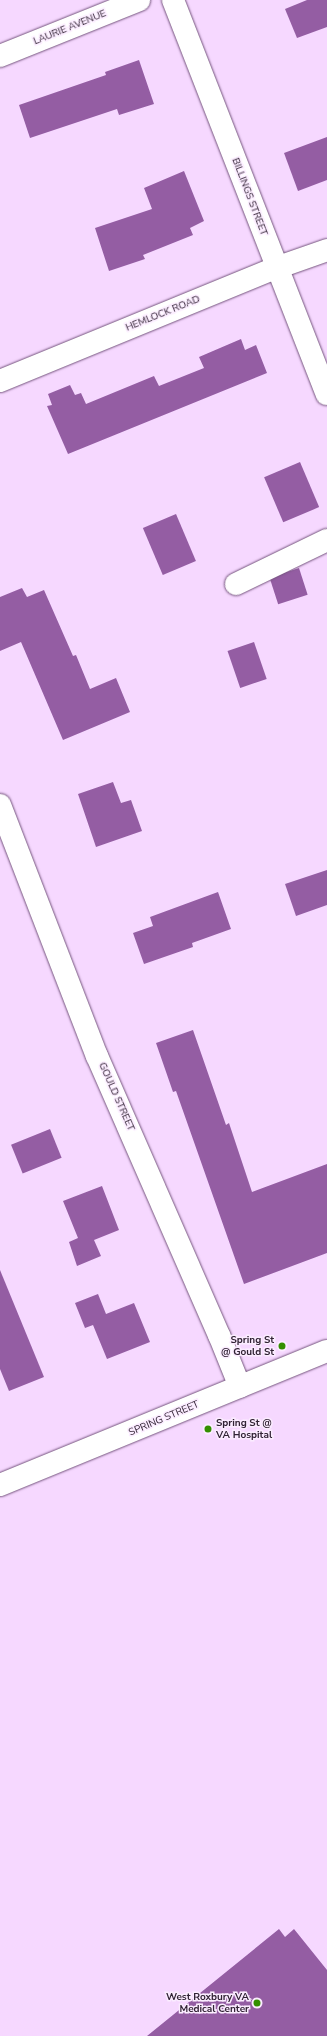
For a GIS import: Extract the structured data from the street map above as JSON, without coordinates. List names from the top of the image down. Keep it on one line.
{"streets":{"street":["LAURIE AVENUE","BILLINGS STREET","HEMLOCK ROAD","GOULD STREET","SPRING STREET"]},"crossings":[["BILLINGS STREET","HEMLOCK ROAD"],["GOULD STREET","SPRING STREET"]],"places":["Spring St @ Gould St","Spring St @ VA Hospital","West Roxbury VA Medical Center"]}
